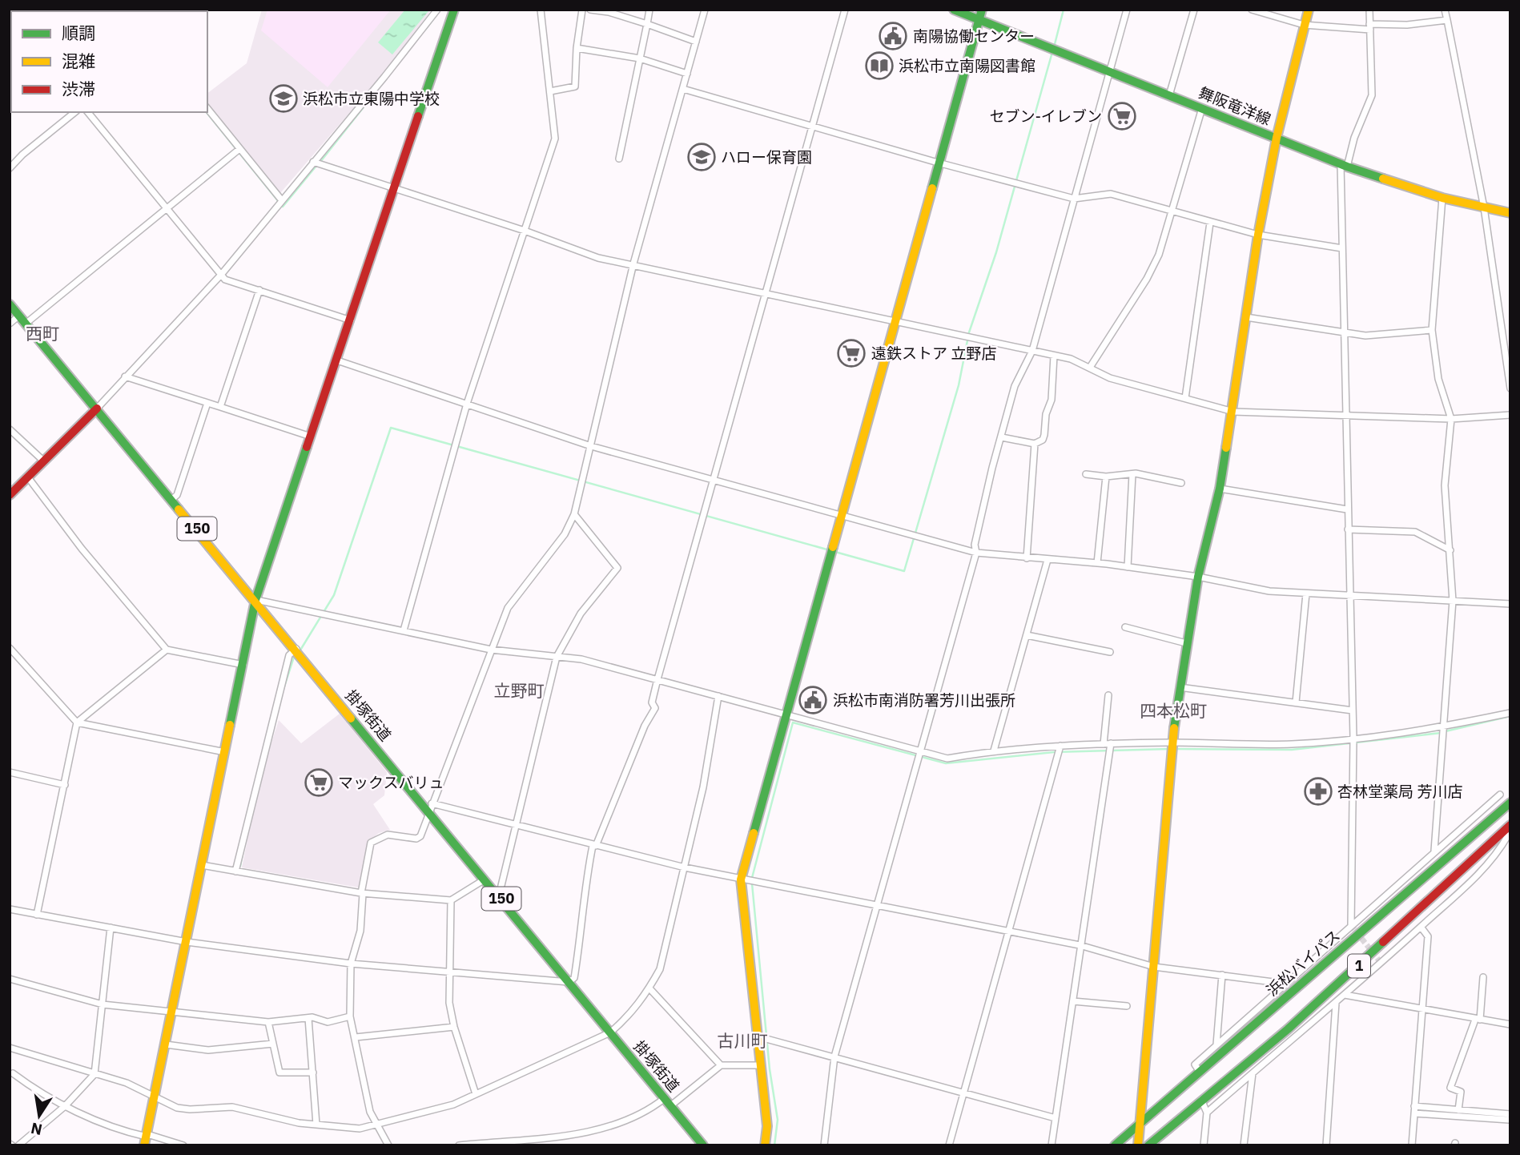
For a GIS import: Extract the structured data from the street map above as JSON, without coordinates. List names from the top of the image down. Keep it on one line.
{"streets":{"main road":["舞阪竜洋線","150","掛塚街道","浜松バイパス","1"]},"districts":["西町","立野町","四本松町","古川町"],"places":{"public building":["南陽協働センター","浜松市南消防署芳川出張所"],"library":["浜松市立南陽図書館"],"school or university":["浜松市立東陽中学校","ハロー保育園"],"supermarket":["セブン-イレブン","遠鉄ストア 立野店","マックスバリュ"],"pharmacy":["杏林堂薬局 芳川店"]},"legend":["順調","混雑","渋滞"],"north":"bottom"}
